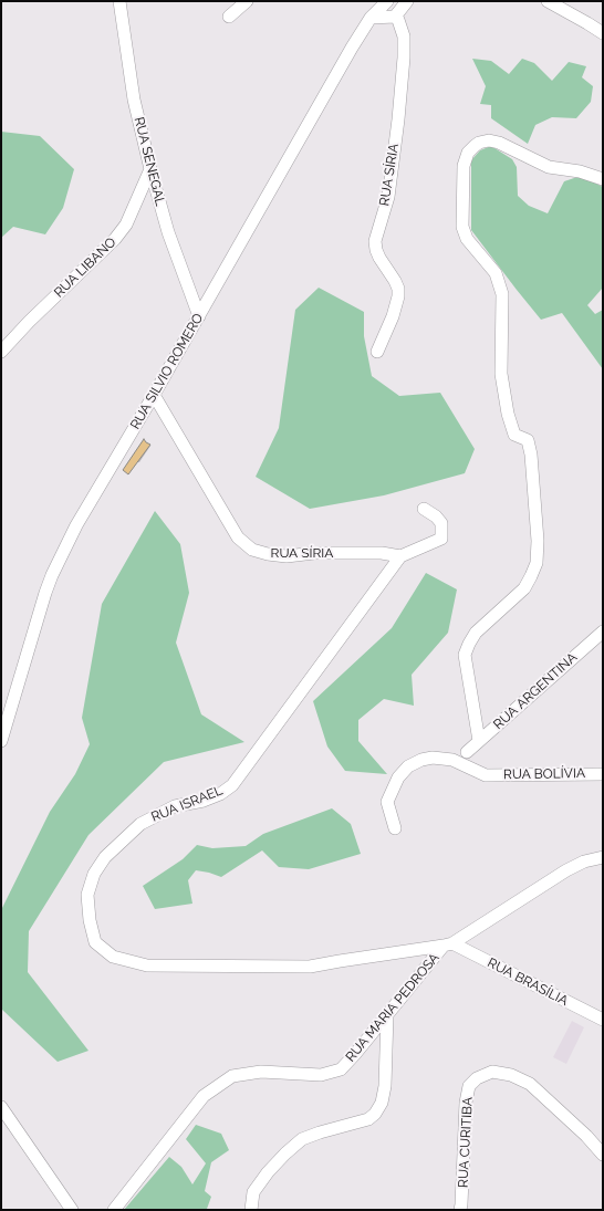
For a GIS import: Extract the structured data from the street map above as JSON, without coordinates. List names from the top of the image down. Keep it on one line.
{"streets":{"street":["RUA SENEGAL","RUA SÍRIA","RUA LIBANO","RUA SILVIO ROMERO","RUA ARGENTINA","RUA BOLÍVIA","RUA ISRAEL","RUA BRASÍLIA","RUA MARIA PEDROSA","RUA CURITIBA"]},"crossings":[["RUA SENEGAL","RUA LIBANO"],["RUA SENEGAL","RUA SILVIO ROMERO"],["RUA SÍRIA","RUA SILVIO ROMERO"],["RUA SÍRIA","RUA ISRAEL"],["RUA ISRAEL","RUA BRASÍLIA"],["RUA ISRAEL","RUA MARIA PEDROSA"],["RUA BRASÍLIA","RUA MARIA PEDROSA"]]}
